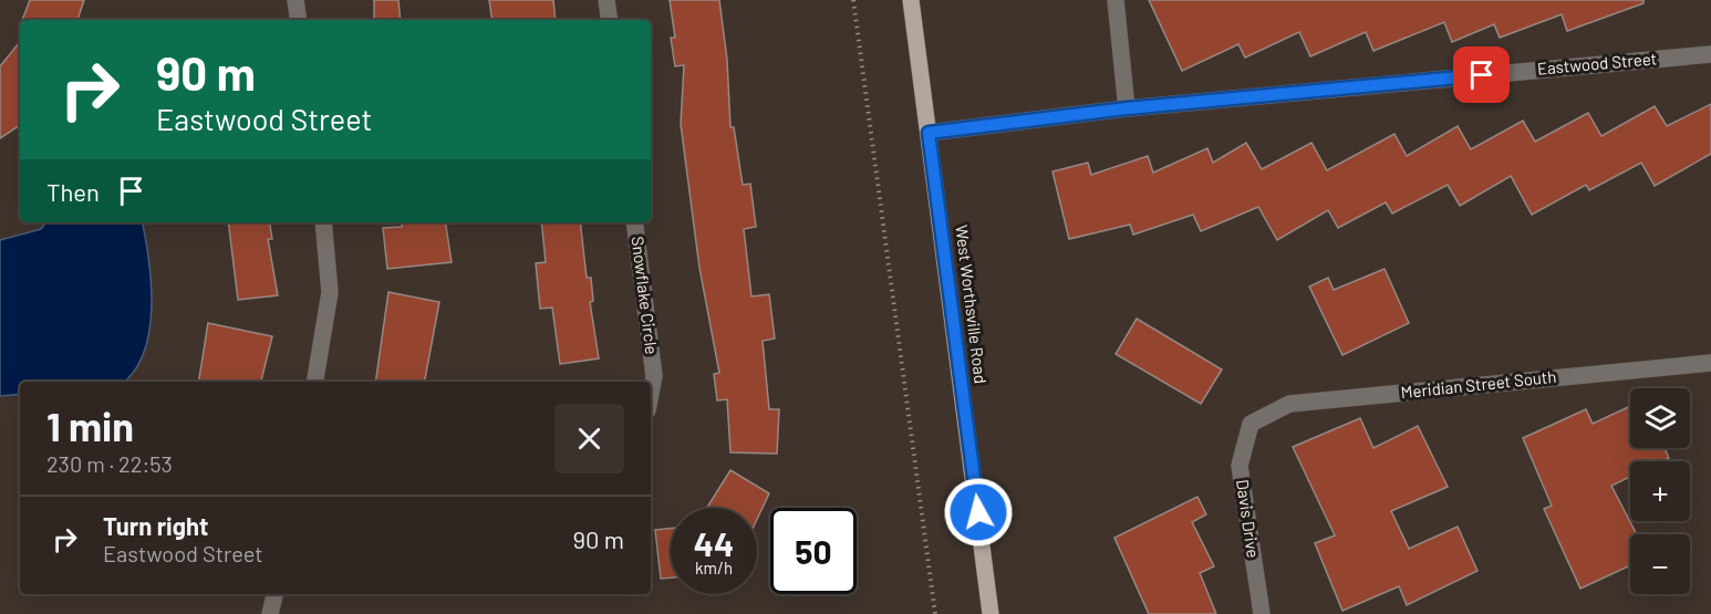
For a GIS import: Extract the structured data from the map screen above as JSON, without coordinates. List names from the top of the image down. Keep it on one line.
{"streets":{"main road":["West Worthsville Road"],"street":["Eastwood Street","Snowflake Circle","Meridian Street South","Davis Drive"]},"crossings":[["Eastwood Street","West Worthsville Road"],["Meridian Street South","Davis Drive"]],"page":{"turn":["90 m","Eastwood Street"],"then":"Then","heading":["1 min","230 m · 22:53"],"map_buttons":["+","−"],"list":[{"name":"Turn right","note":"Eastwood Street","value":"90 m"}],"speed":"44 km/h","limit":"50"}}
